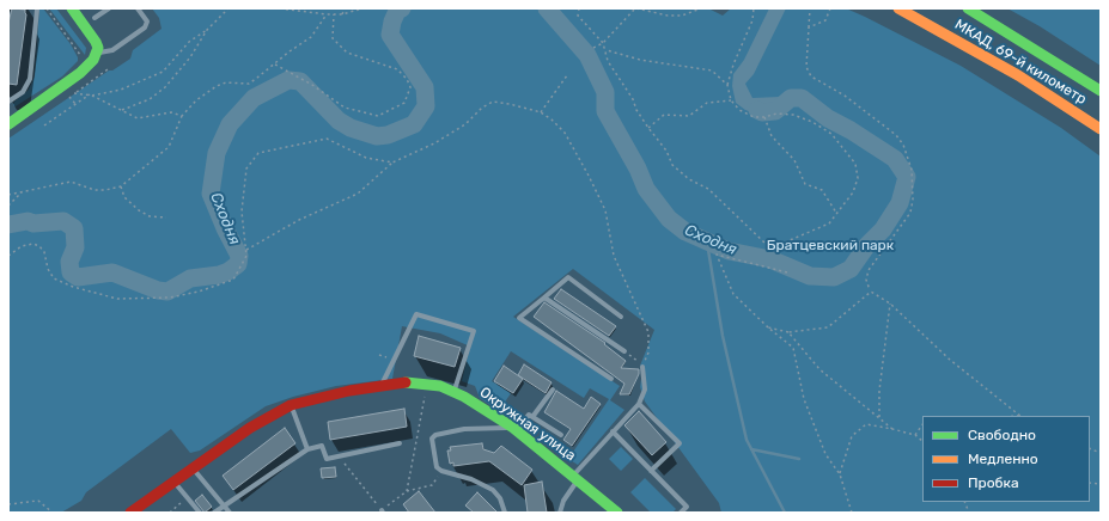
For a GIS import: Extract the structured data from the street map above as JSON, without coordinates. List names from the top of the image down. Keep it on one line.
{"streets":{"main road":["МКАД, 69-й километр","Окружная улица"]},"water":["Сходня"],"parks":["Братцевский парк"],"legend":["Свободно","Медленно","Пробка"]}
